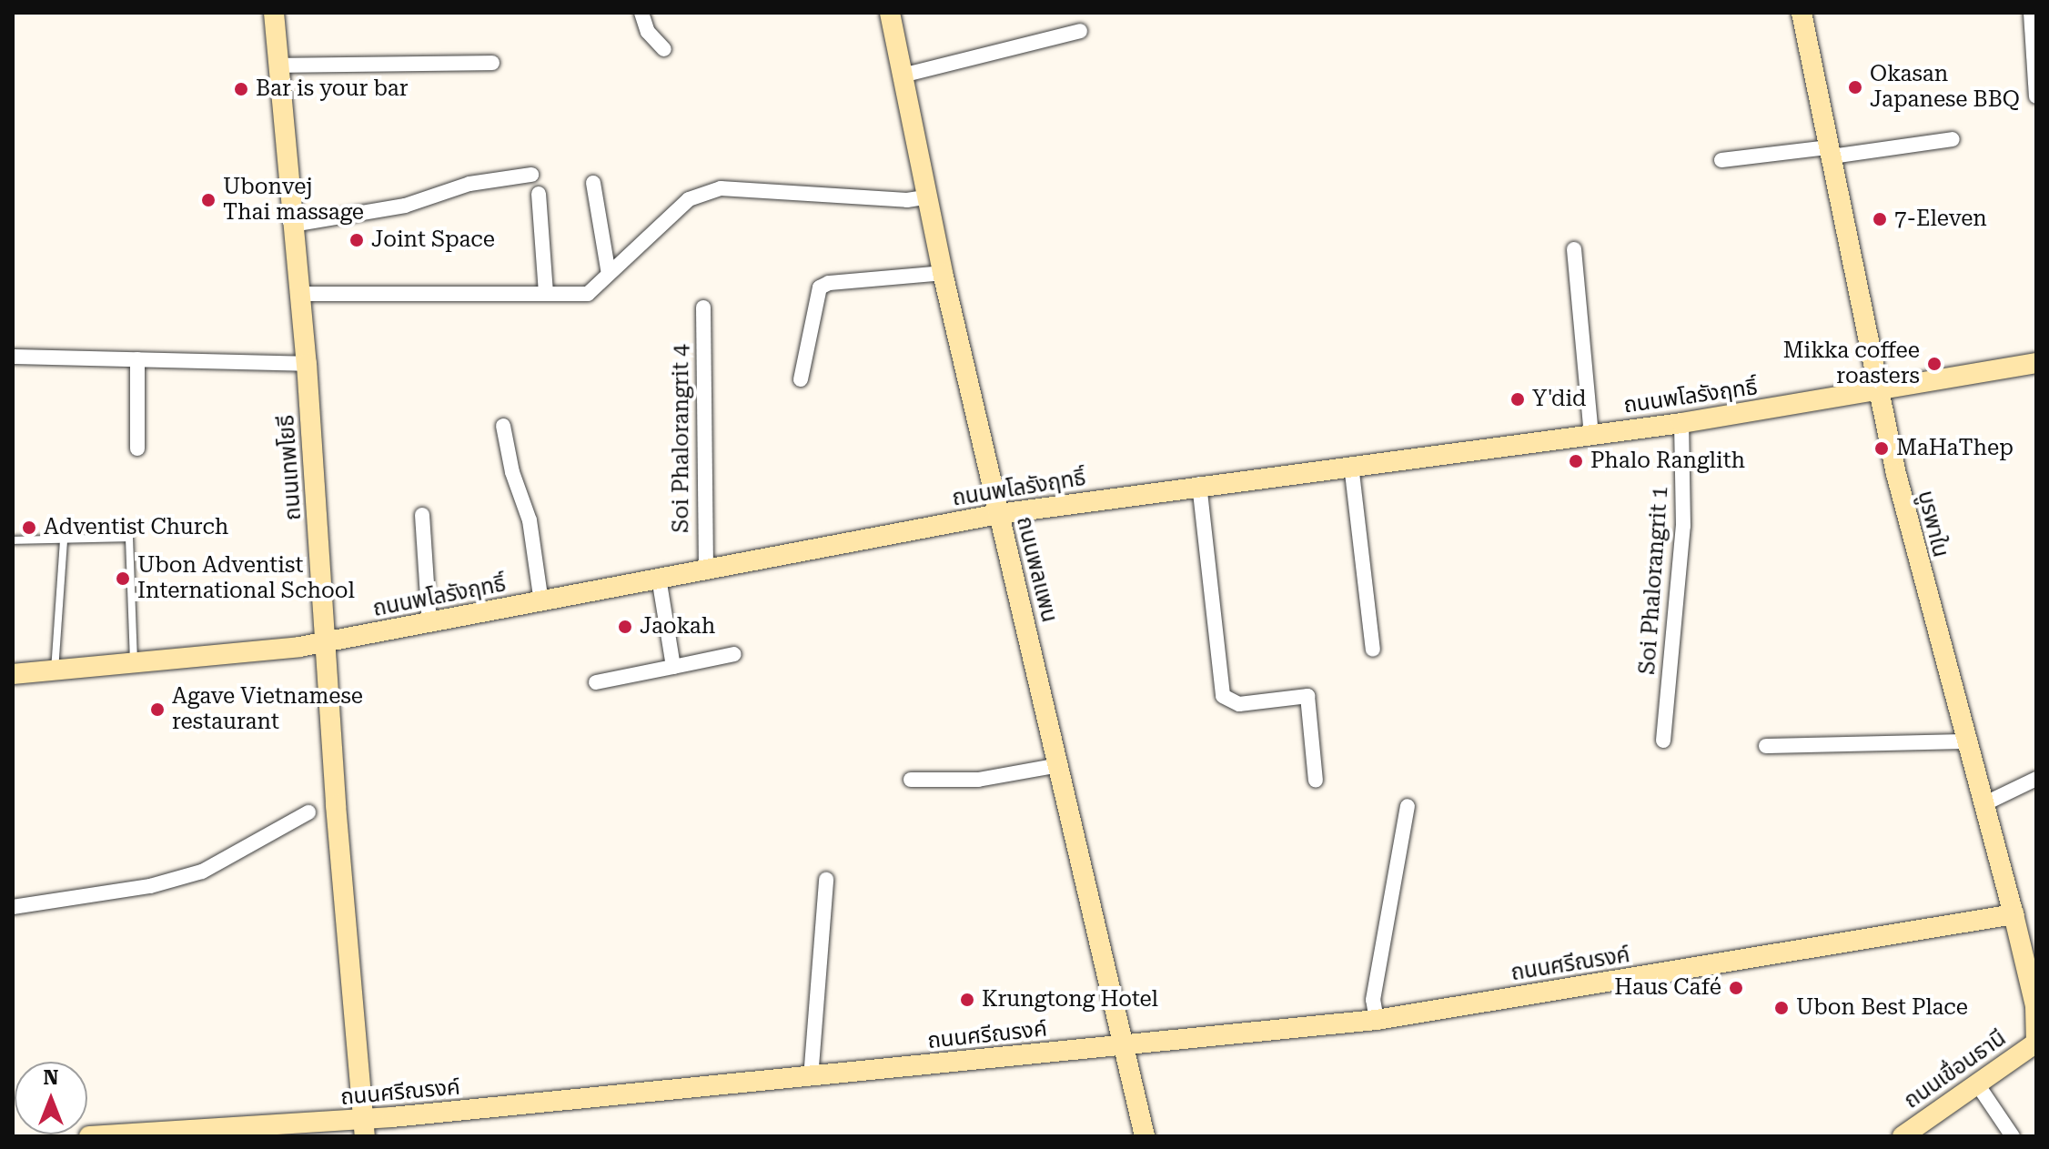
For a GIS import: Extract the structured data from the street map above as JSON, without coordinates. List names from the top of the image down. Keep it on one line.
{"streets":{"street":["ถนนพโลรังฤทธิ์","Soi Phalorangrit 4","ถนนเทพโยธี","บูรพาใน","ถนนพลแพน","Soi Phalorangrit 1","ถนนศรีณรงค์","ถนนเขื่อนธานี"]},"crossings":[["ถนนพโลรังฤทธิ์","Soi Phalorangrit 4"],["ถนนพโลรังฤทธิ์","ถนนเทพโยธี"],["ถนนพโลรังฤทธิ์","บูรพาใน"],["ถนนพโลรังฤทธิ์","ถนนพลแพน"],["ถนนพโลรังฤทธิ์","Soi Phalorangrit 1"],["ถนนเทพโยธี","ถนนศรีณรงค์"],["บูรพาใน","ถนนศรีณรงค์"],["บูรพาใน","ถนนเขื่อนธานี"],["ถนนพลแพน","ถนนศรีณรงค์"]],"places":["Okasan Japanese BBQ","Bar is your bar","Ubonvej Thai massage","7-Eleven","Joint Space","Mikka coffee roasters","Y'did","MaHaThep","Phalo Ranglith","Adventist Church","Ubon Adventist International School","Jaokah","Agave Vietnamese restaurant","Haus Café","Krungtong Hotel","Ubon Best Place"],"north":"top"}
